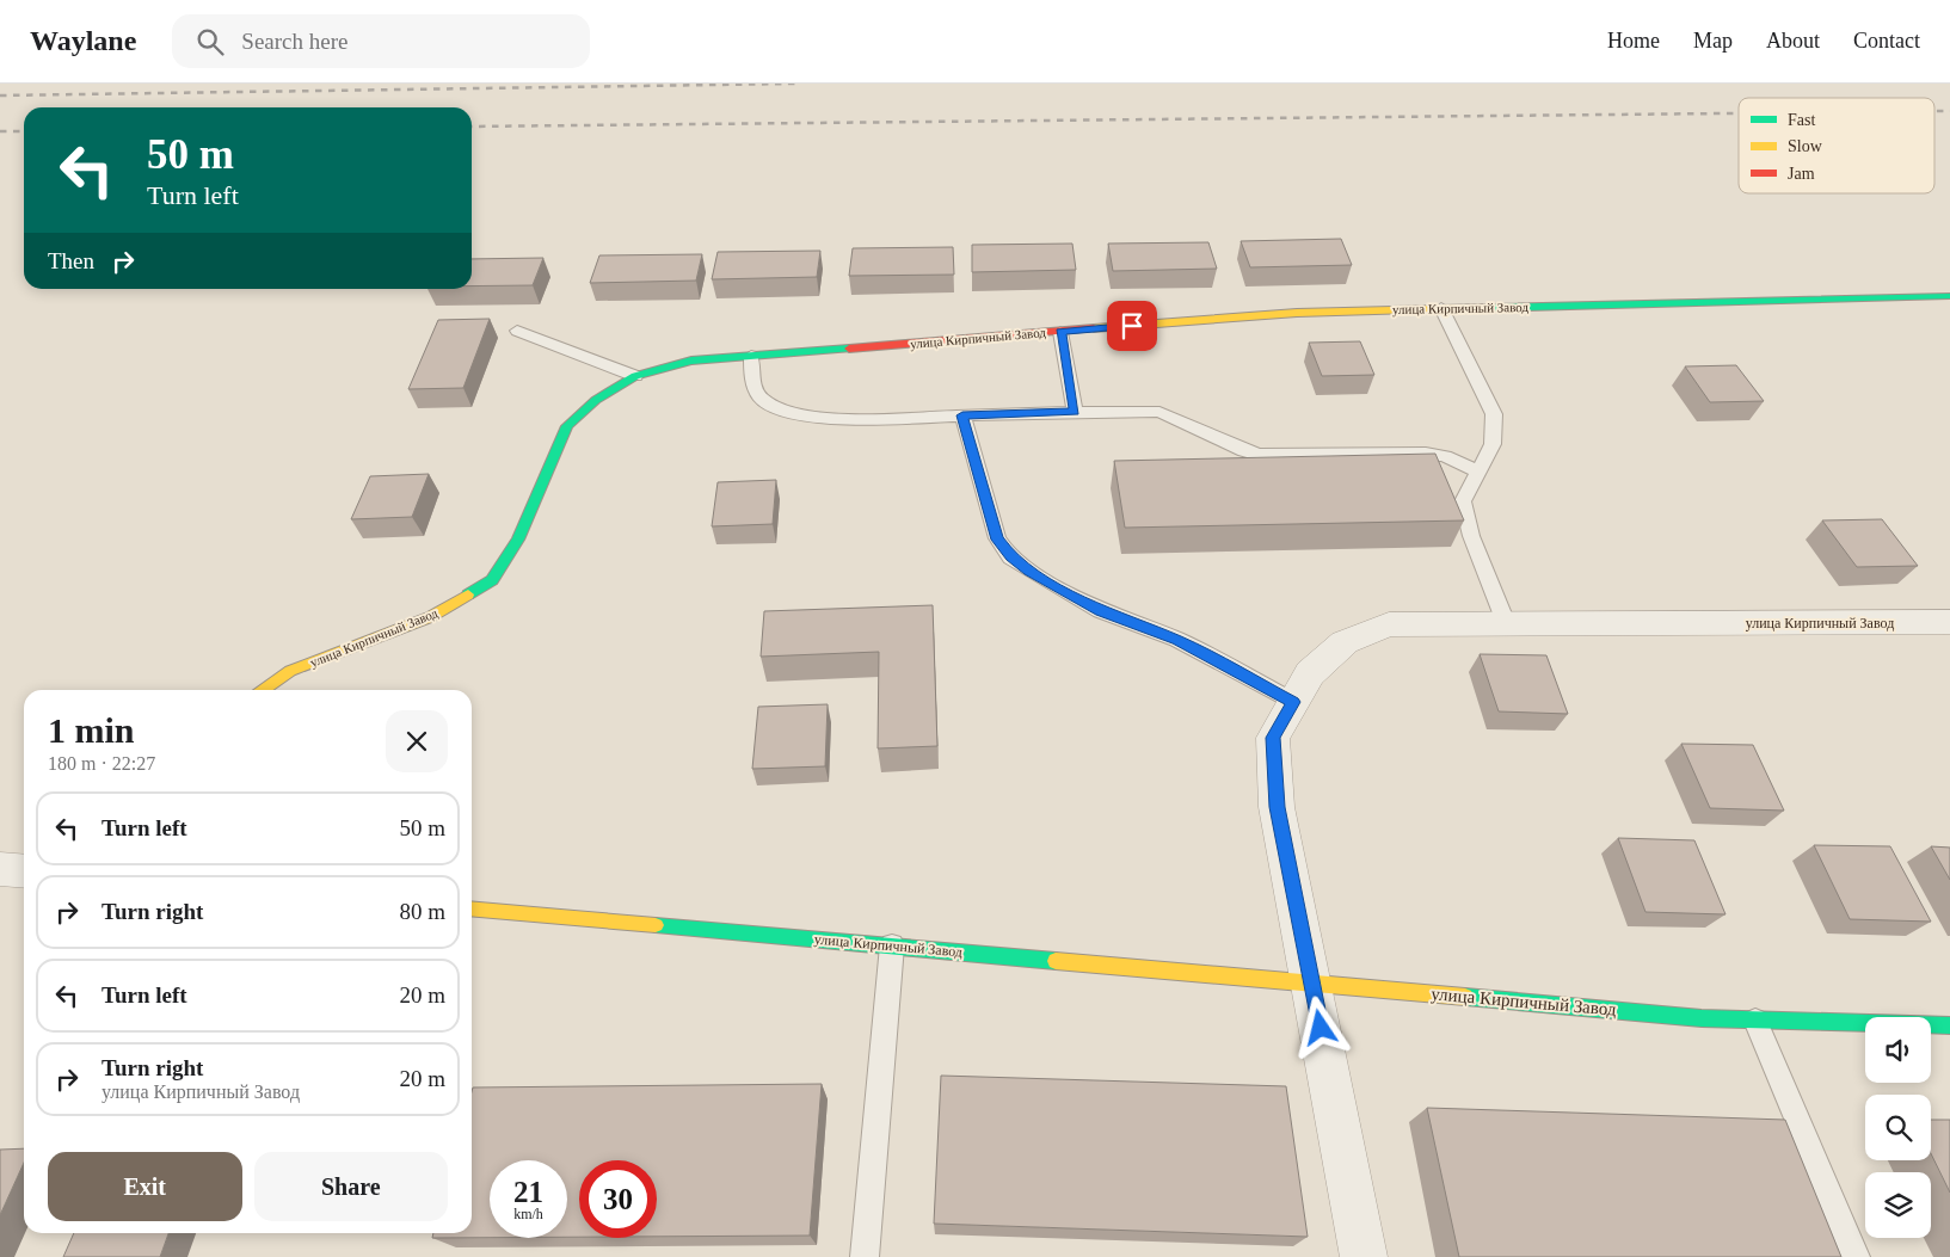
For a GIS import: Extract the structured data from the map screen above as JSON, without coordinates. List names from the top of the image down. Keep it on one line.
{"streets":{"street":["улица Кирпичный Завод"]},"legend":["Fast","Slow","Jam"],"page":{"header":"Waylane","search":"Search here","nav":["Home","Map","About","Contact"],"turn":["50 m","Turn left"],"then":"Then","heading":["1 min","180 m · 22:27"],"list":[{"name":"Turn left","value":"50 m"},{"name":"Turn right","value":"80 m"},{"name":"Turn left","value":"20 m"},{"name":"Turn right","note":"улица Кирпичный Завод","value":"20 m"}],"buttons":["Exit","Share"],"speed":"21 km/h","limit":"30"}}
